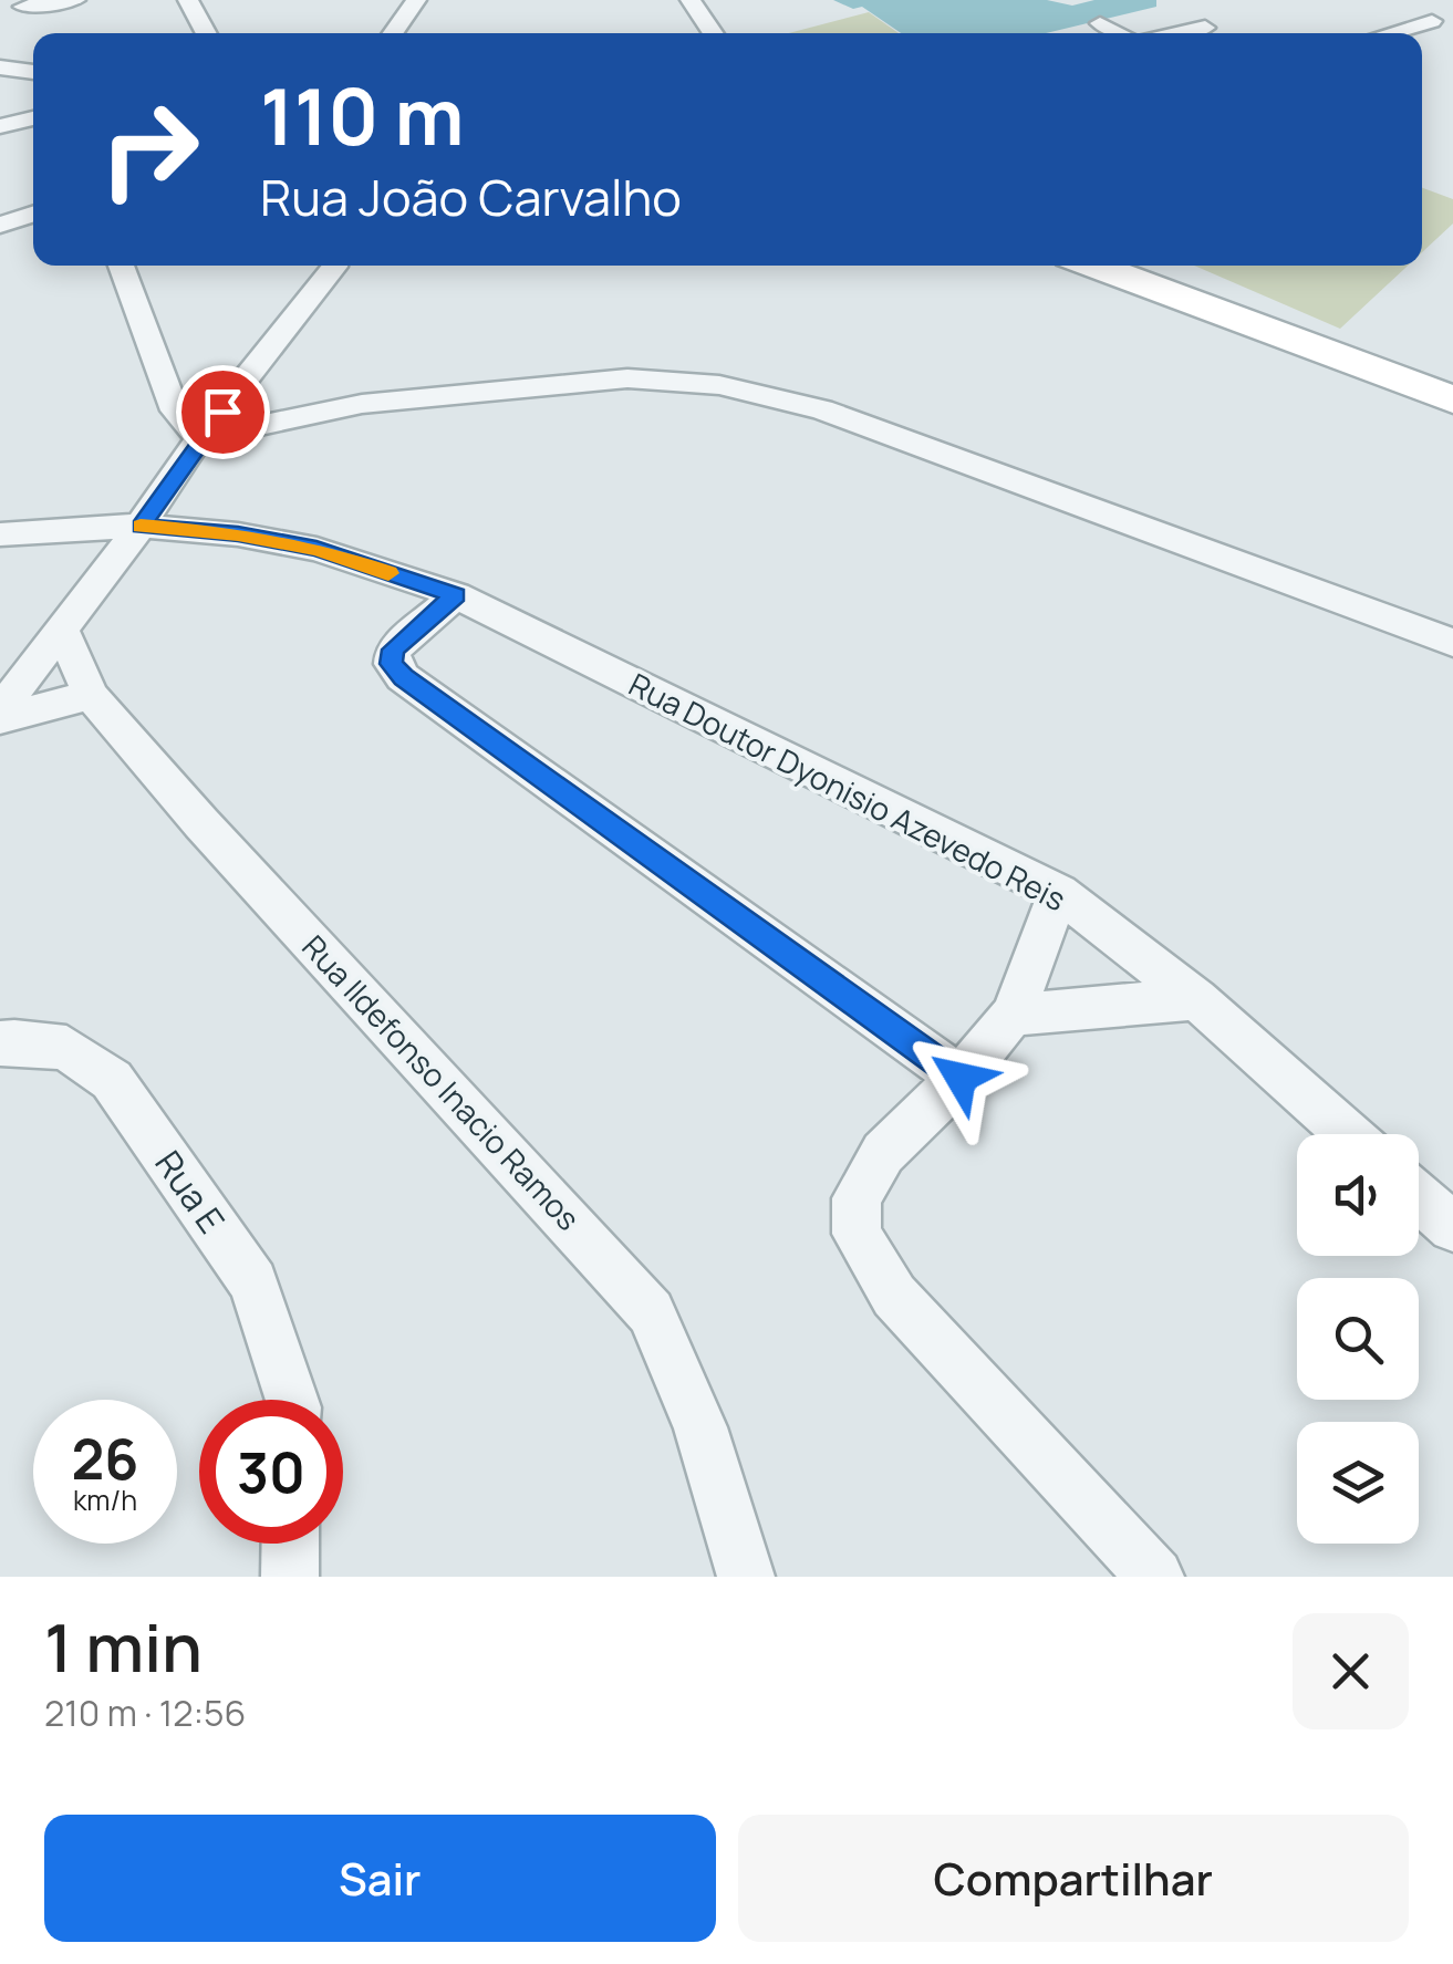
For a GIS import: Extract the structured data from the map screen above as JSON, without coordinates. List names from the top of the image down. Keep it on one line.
{"streets":{"street":["Rua Doutor Dyonisio Azevedo Reis","Rua Ildefonso Inacio Ramos","Rua E"]},"page":{"turn":["110 m","Rua João Carvalho"],"speed":"26 km/h","limit":"30","heading":["1 min","210 m · 12:56"],"buttons":["Sair","Compartilhar"]}}
